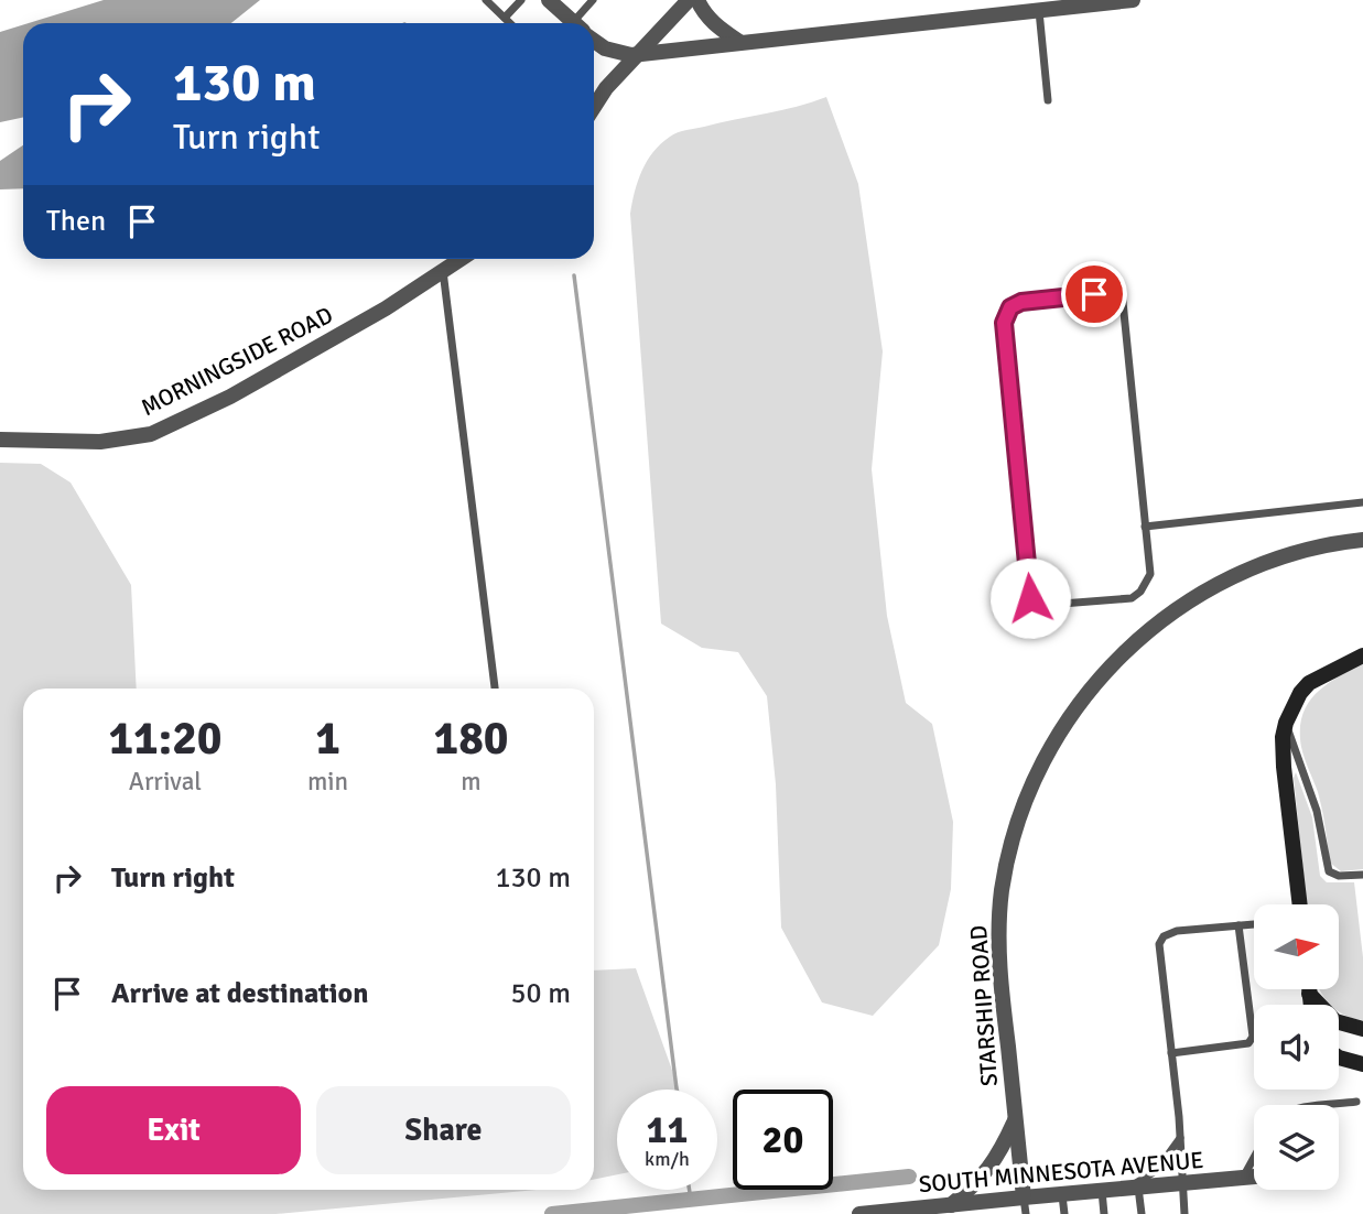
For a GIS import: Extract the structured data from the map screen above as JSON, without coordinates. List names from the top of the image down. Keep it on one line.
{"streets":{"street":["MORNINGSIDE ROAD","STARSHIP ROAD","SOUTH MINNESOTA AVENUE"]},"crossings":[["STARSHIP ROAD","SOUTH MINNESOTA AVENUE"]],"north":"right","page":{"turn":["130 m","Turn right"],"then":"Then","eta":["11:20","Arrival","1","min","180","m"],"list":[{"name":"Turn right","value":"130 m"},{"name":"Arrive at destination","value":"50 m"}],"buttons":["Exit","Share"],"speed":"11 km/h","limit":"20"}}
